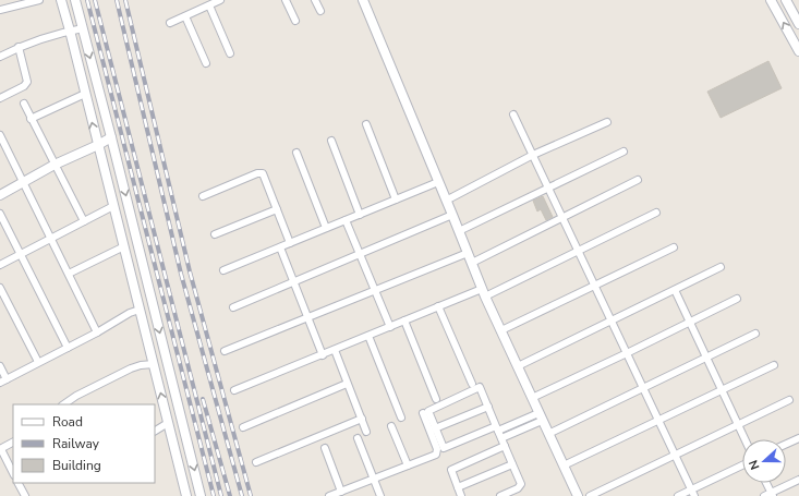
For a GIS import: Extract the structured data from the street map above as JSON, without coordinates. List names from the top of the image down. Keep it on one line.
{"legend":["Road","Railway","Building"],"north":"left"}
